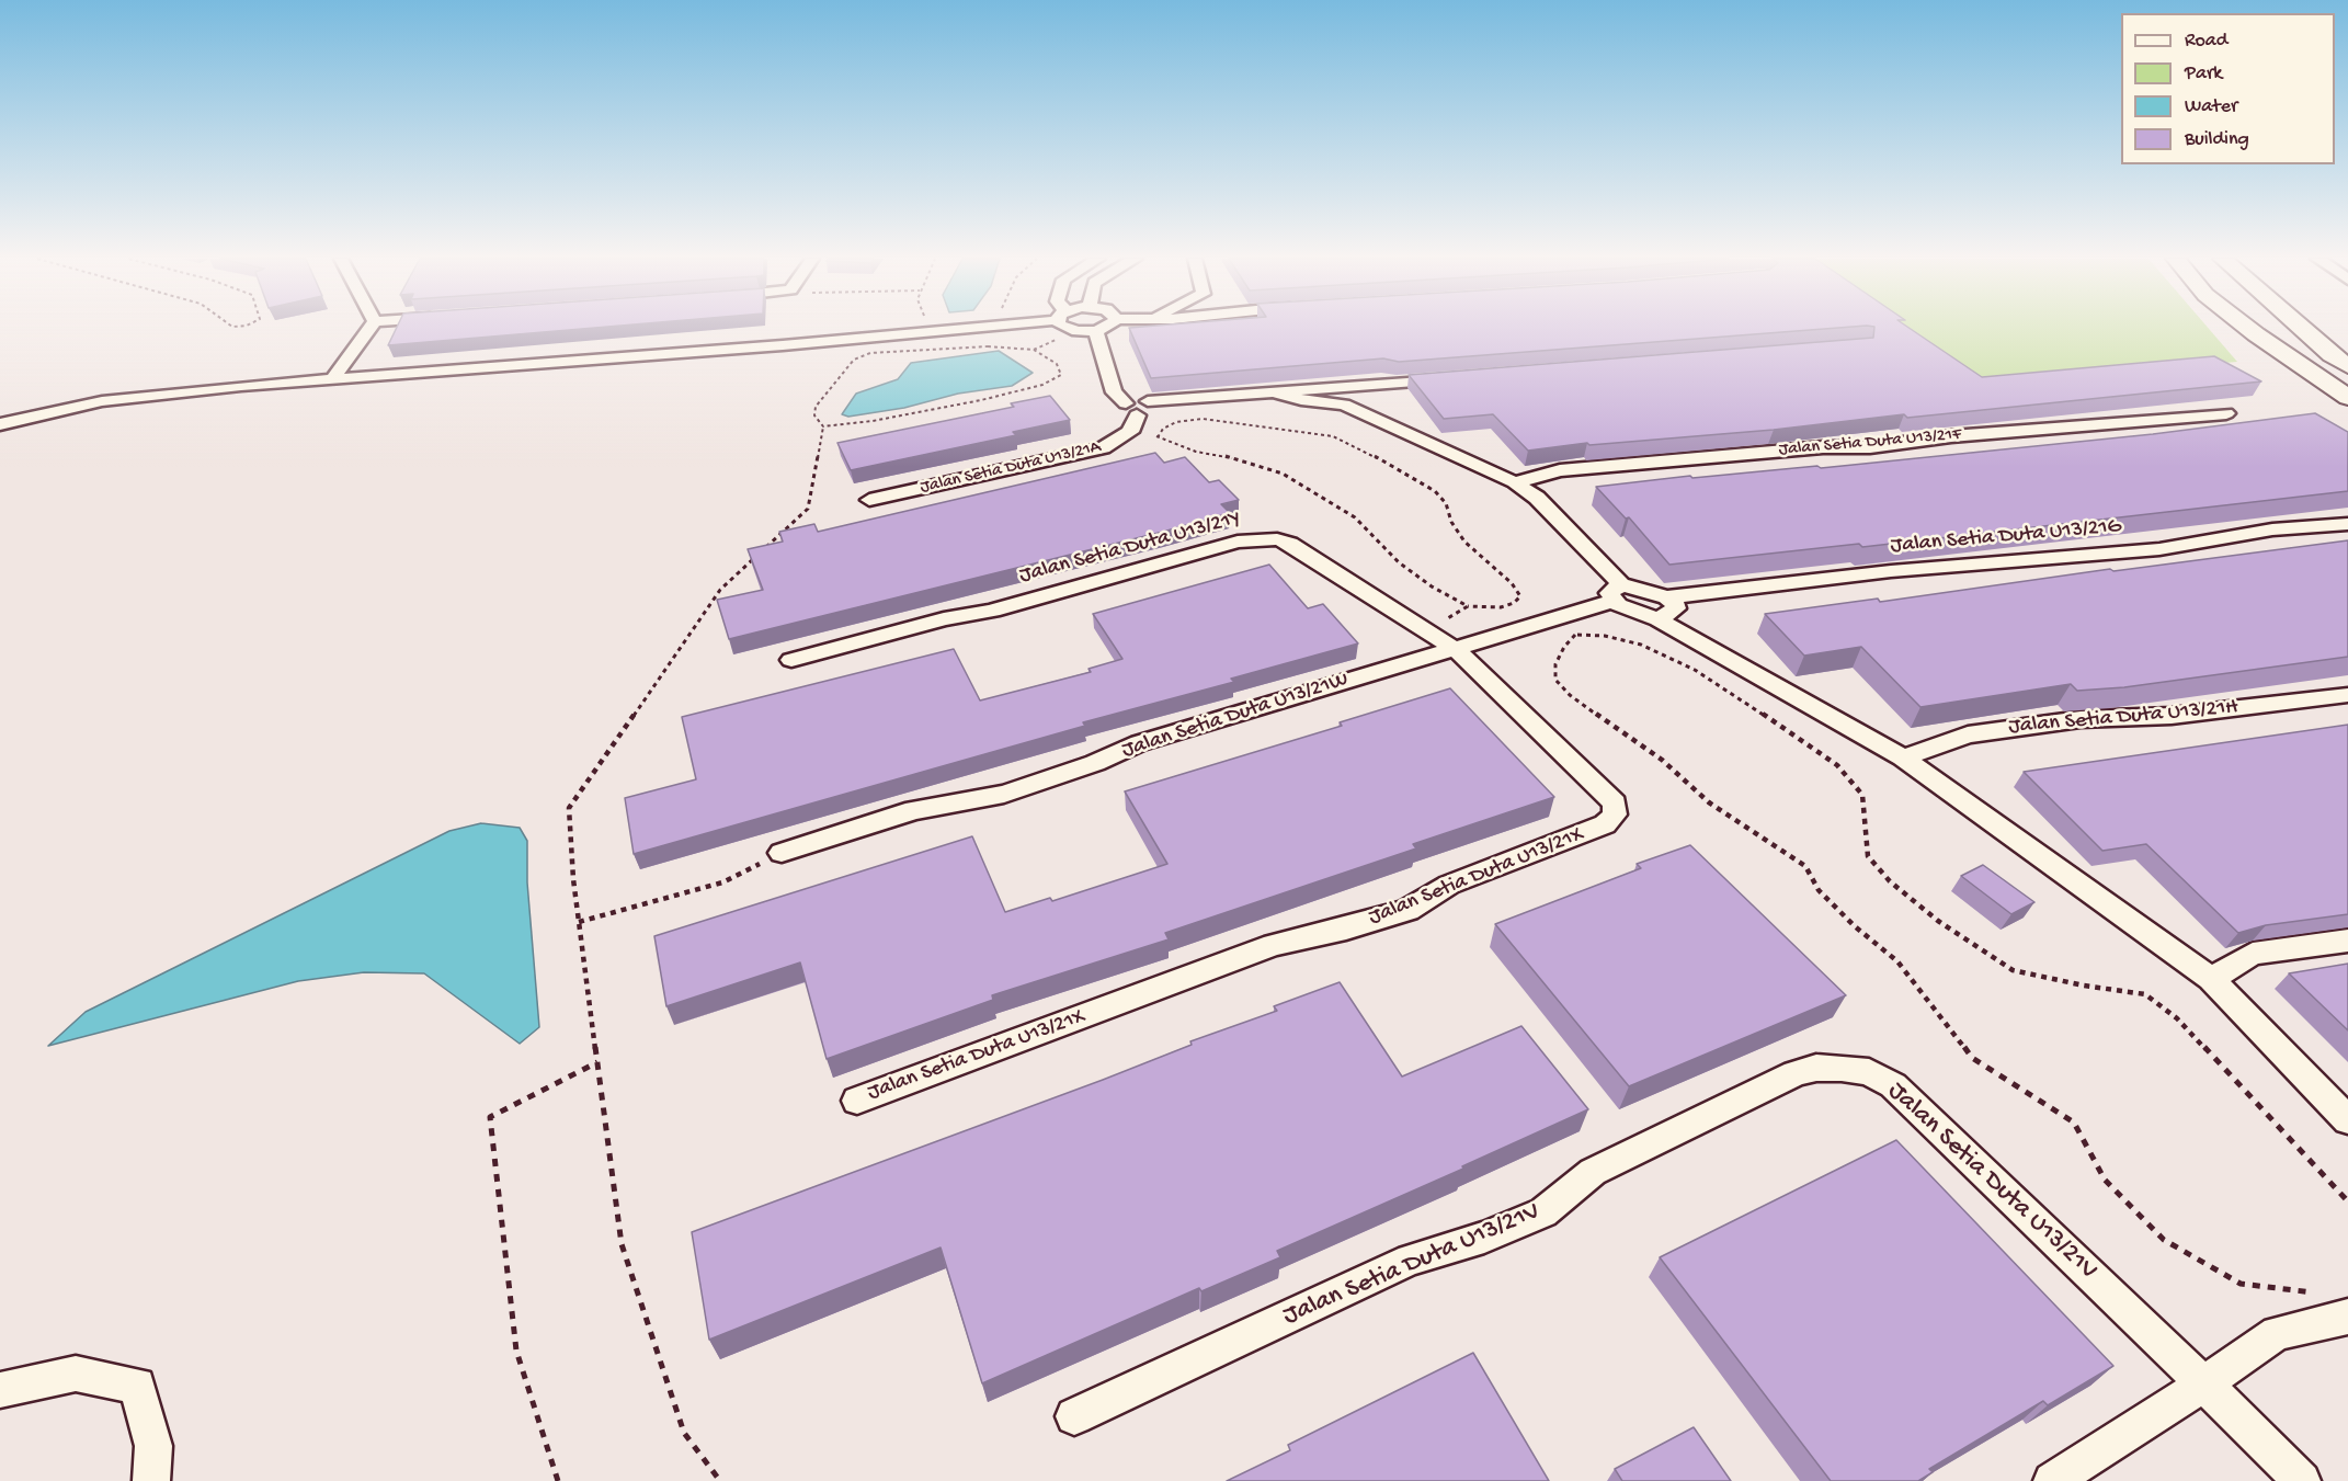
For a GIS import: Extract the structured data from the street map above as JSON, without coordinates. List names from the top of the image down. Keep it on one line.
{"streets":{"street":["Jalan Setia Duta U13/21F","Jalan Setia Duta U13/21A","Jalan Setia Duta U13/21G","Jalan Setia Duta U13/21Y","Jalan Setia Duta U13/21W","Jalan Setia Duta U13/21H","Jalan Setia Duta U13/21X","Jalan Setia Duta U13/21V"]},"crossings":[["Jalan Setia Duta U13/21Y","Jalan Setia Duta U13/21W"],["Jalan Setia Duta U13/21Y","Jalan Setia Duta U13/21X"],["Jalan Setia Duta U13/21W","Jalan Setia Duta U13/21X"]],"legend":["Road","Park","Water","Building"]}
